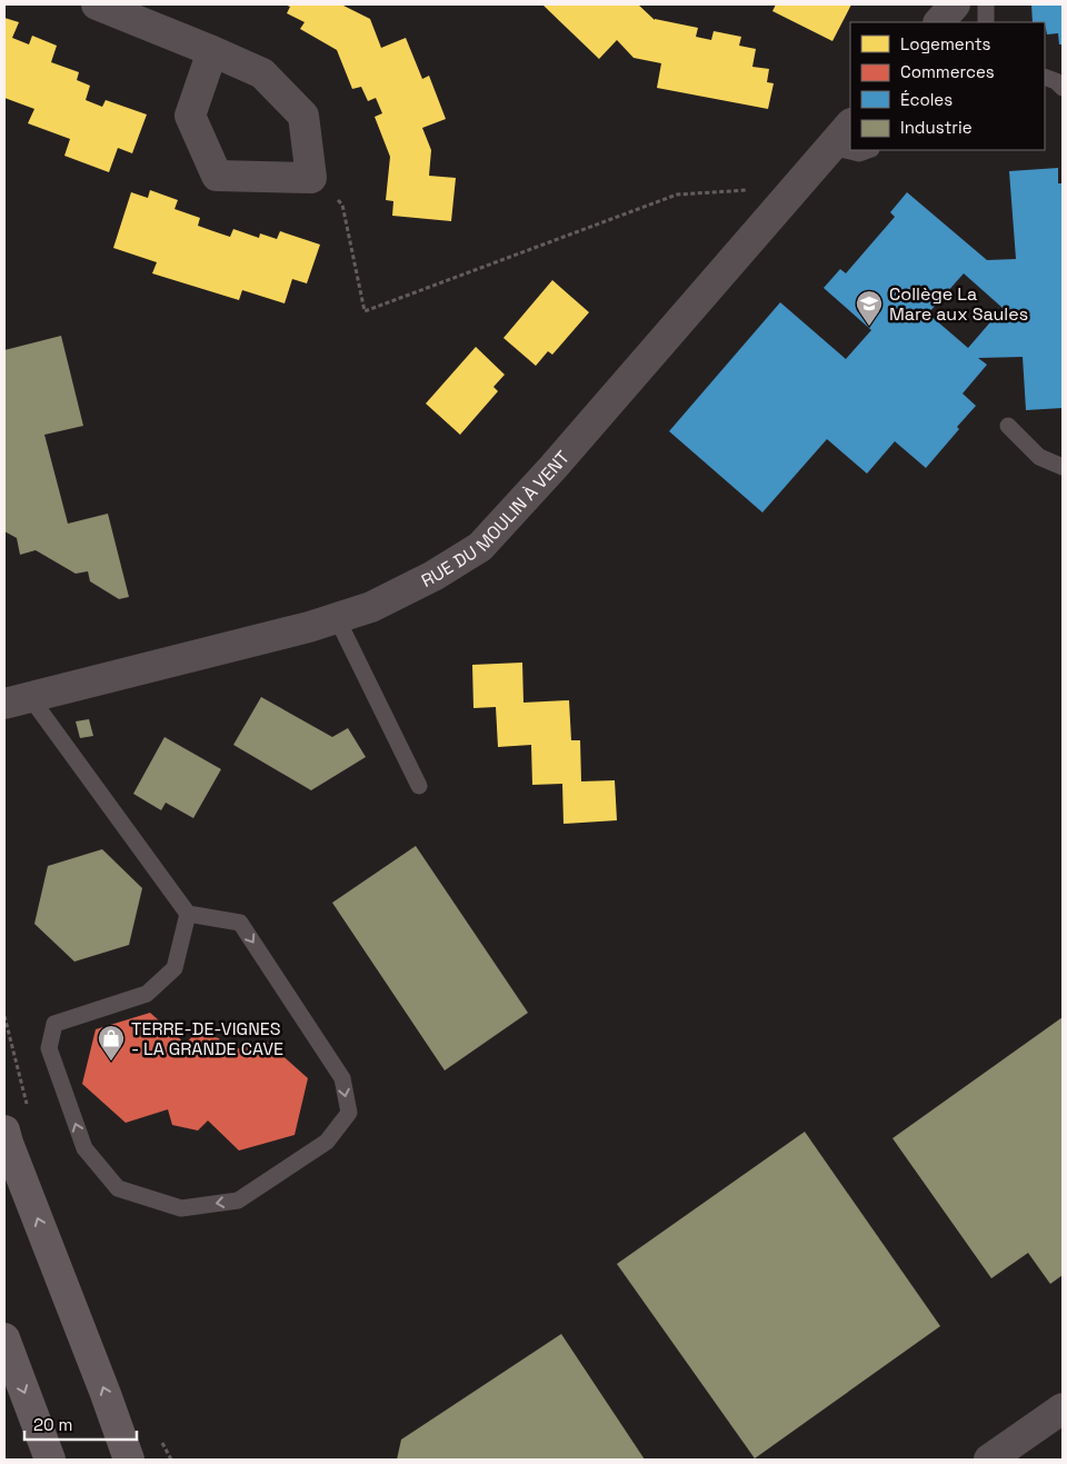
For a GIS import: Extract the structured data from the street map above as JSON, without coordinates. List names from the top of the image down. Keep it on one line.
{"streets":{"street":["RUE DU MOULIN À VENT"]},"places":{"school or university":["Collège La Mare aux Saules"],"shop":["TERRE-DE-VIGNES - LA GRANDE CAVE"]},"legend":["Logements","Commerces","Écoles","Industrie"],"scale_bar":"20 m"}
